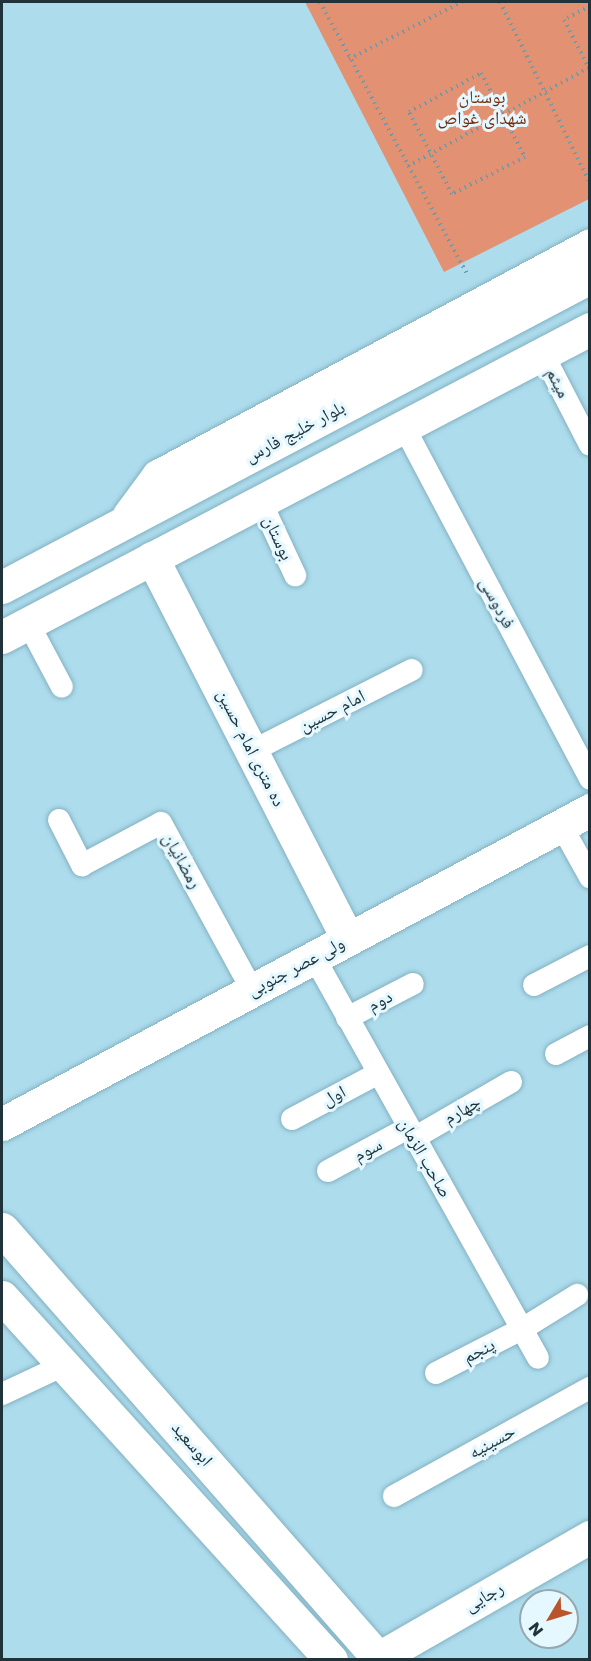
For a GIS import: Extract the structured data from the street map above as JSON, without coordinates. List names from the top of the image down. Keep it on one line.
{"streets":{"street":["میثم","بلوار خلیج فارس","بوستان","فردوسی","امام حسین","ده متری امام حسین","رمضانیان","ولی عصر جنوبی","دوم","اول","چهارم","سوم","صاحب الزمان","پنجم","حسینیه","ابوسعید","رجایی"]},"crossings":[["امام حسین","ده متری امام حسین"],["ده متری امام حسین","ولی عصر جنوبی"],["رمضانیان","ولی عصر جنوبی"],["ولی عصر جنوبی","صاحب الزمان"],["دوم","صاحب الزمان"],["اول","صاحب الزمان"],["چهارم","سوم"],["چهارم","صاحب الزمان"],["سوم","صاحب الزمان"],["صاحب الزمان","پنجم"],["ابوسعید","رجایی"]],"parks":["بوستان شهدای غواص"],"north":"bottom left"}
